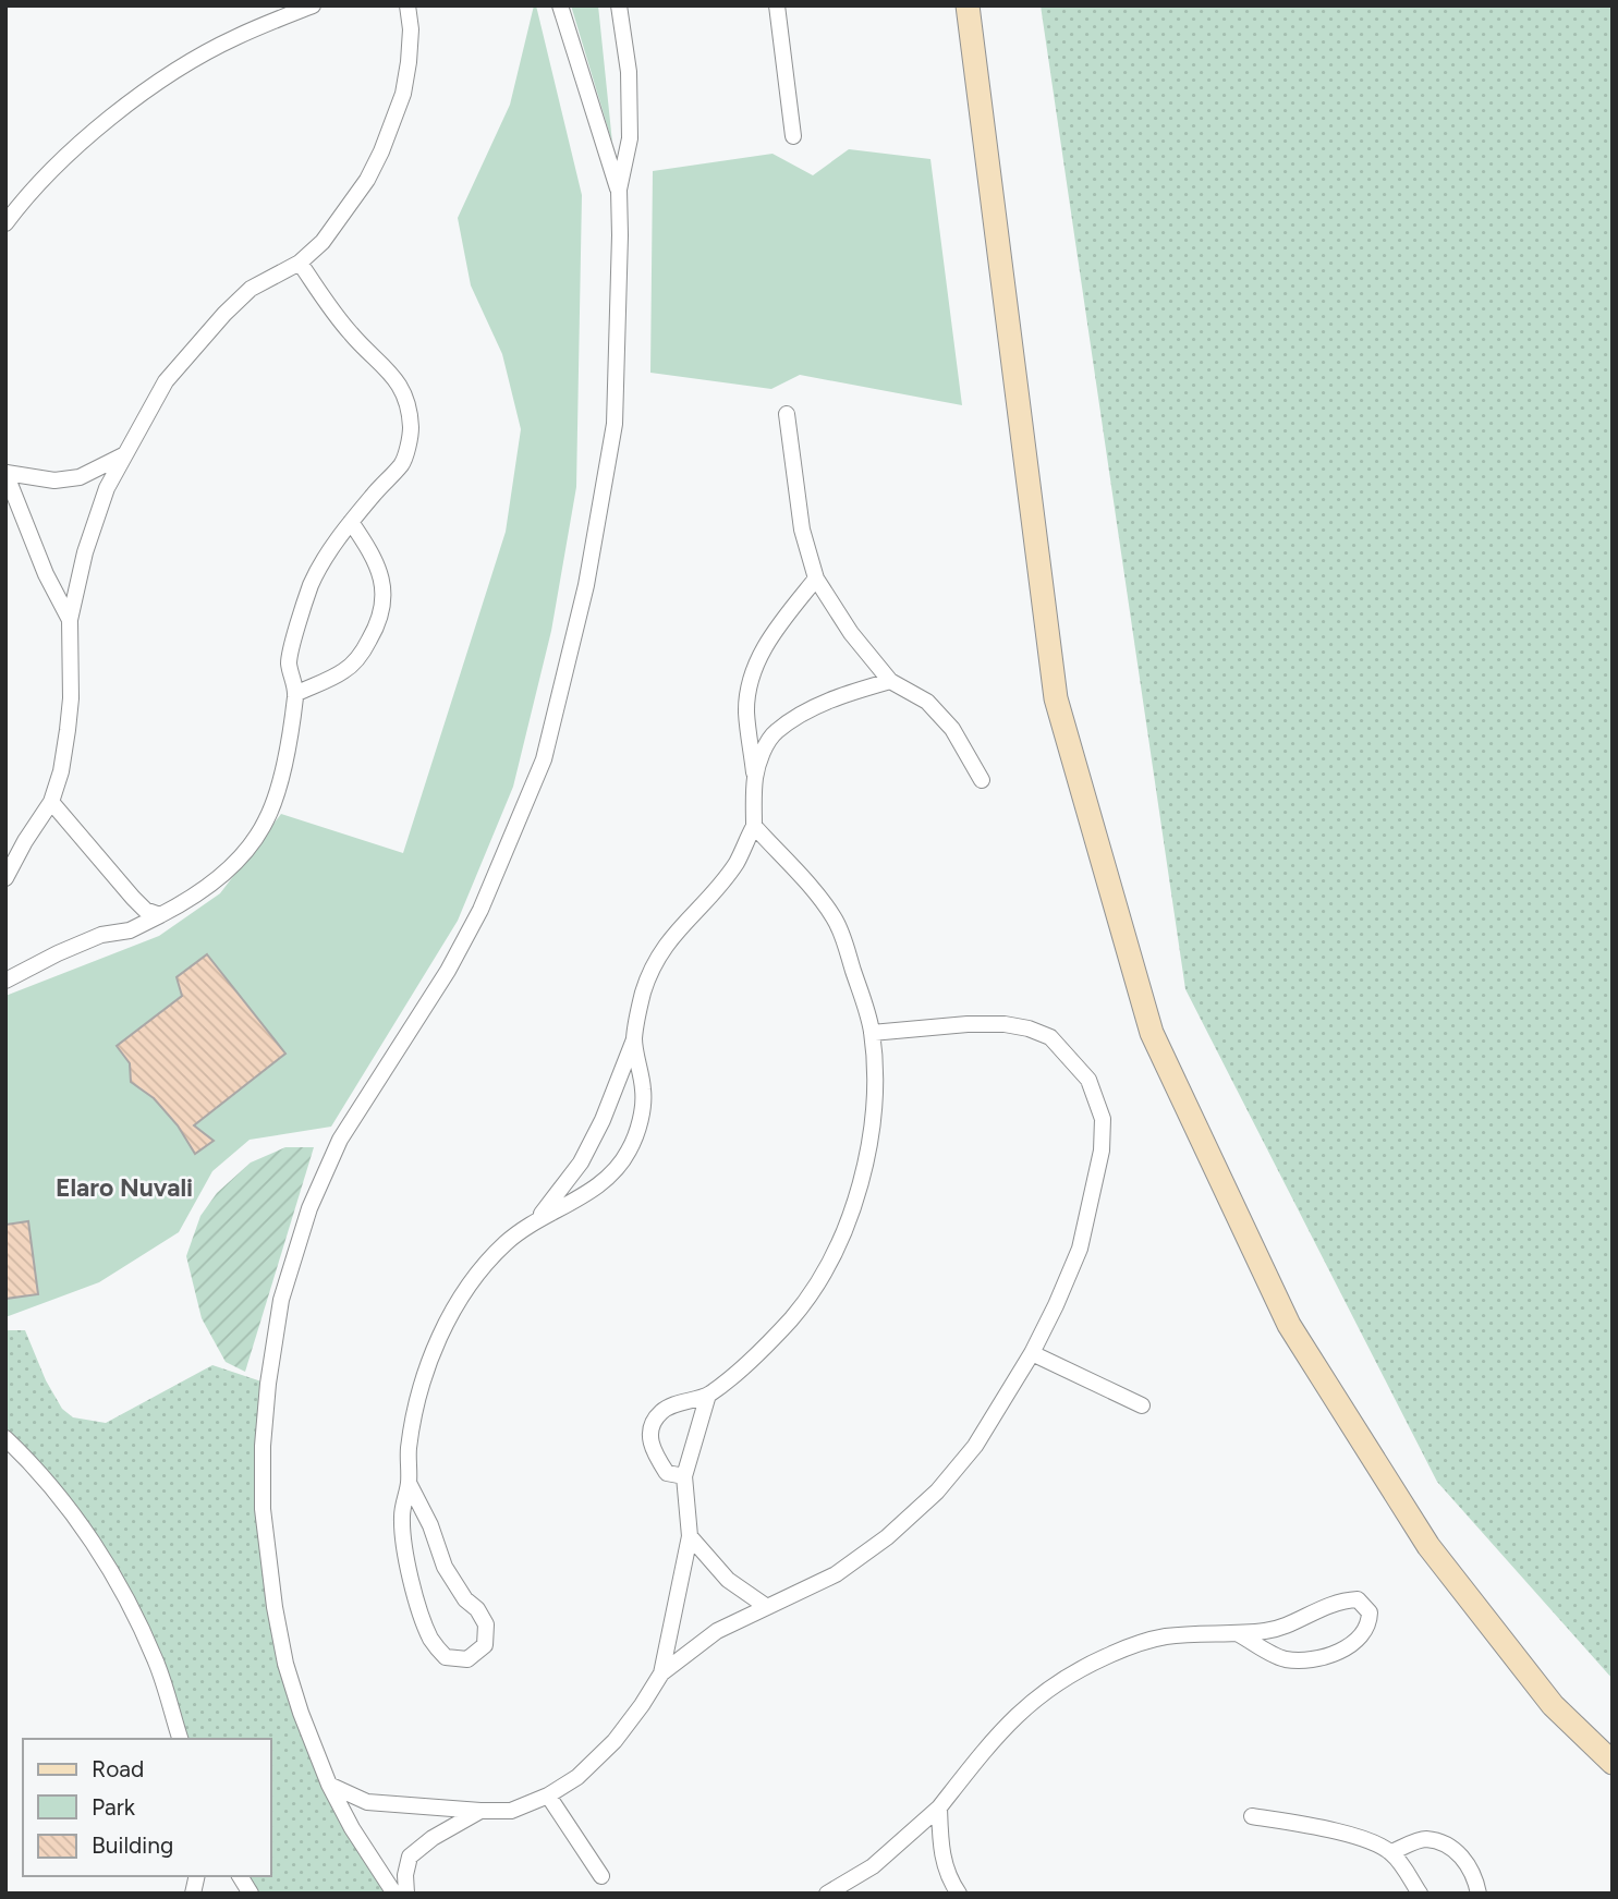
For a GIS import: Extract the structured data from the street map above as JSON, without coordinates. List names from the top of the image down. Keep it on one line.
{"districts":["Elaro Nuvali"],"legend":["Road","Park","Building"]}
